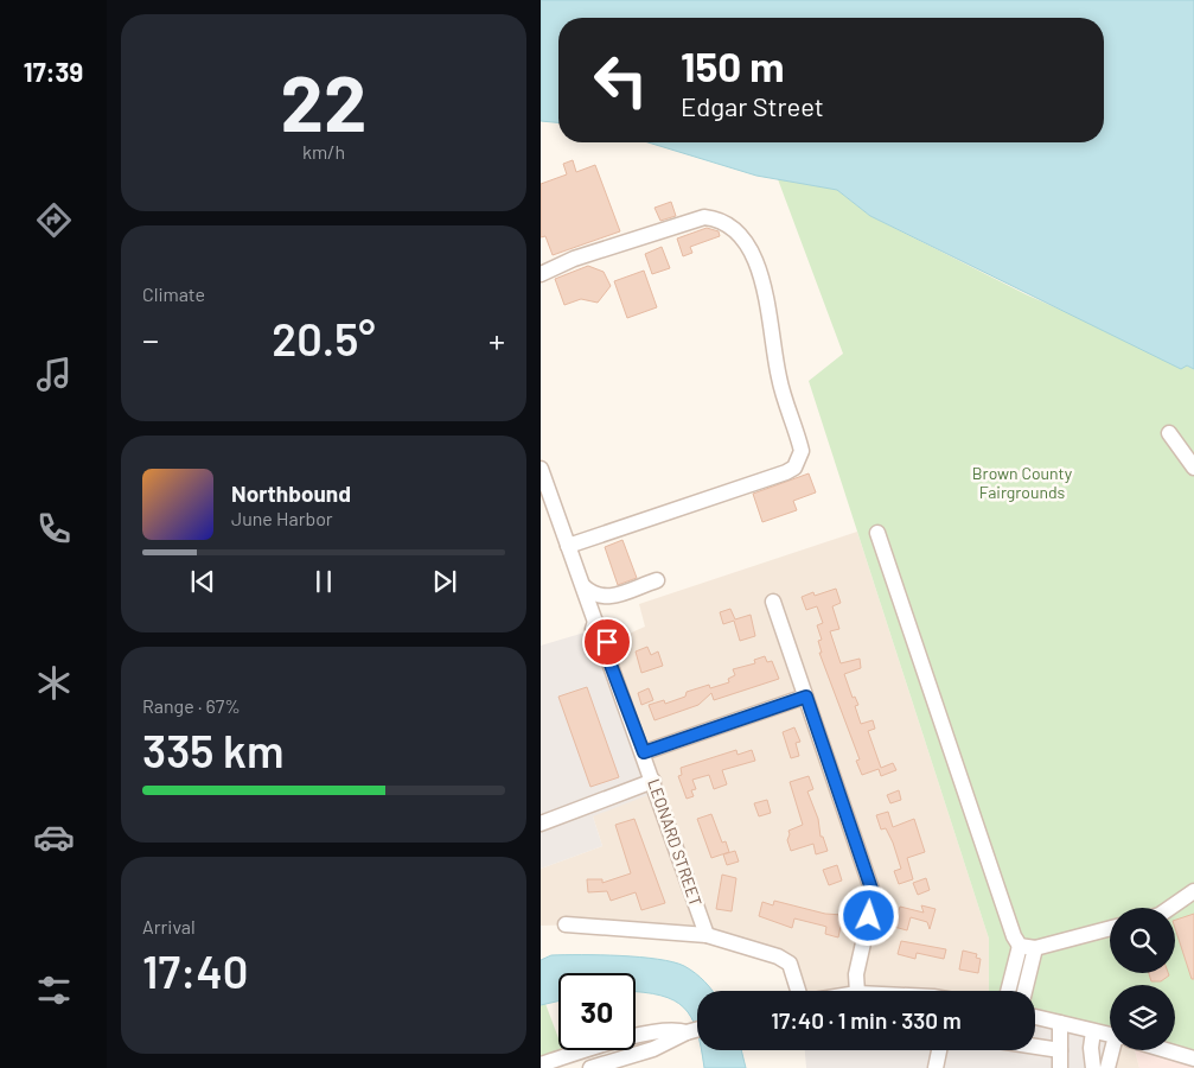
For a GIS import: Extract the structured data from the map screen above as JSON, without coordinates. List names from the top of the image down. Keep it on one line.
{"streets":{"street":["LEONARD STREET"]},"parks":["Brown County Fairgrounds"],"page":{"tabs":"17:39","tile":[["22","km/h"],"Climate",["Range · 67%","335 km"],["Arrival","17:40"]],"turn":["150 m","Edgar Street"],"heat":["−","20.5°","+"],"song":["Northbound","June Harbor"],"limit":"30","trip":"17:40 · 1 min · 330 m"}}
